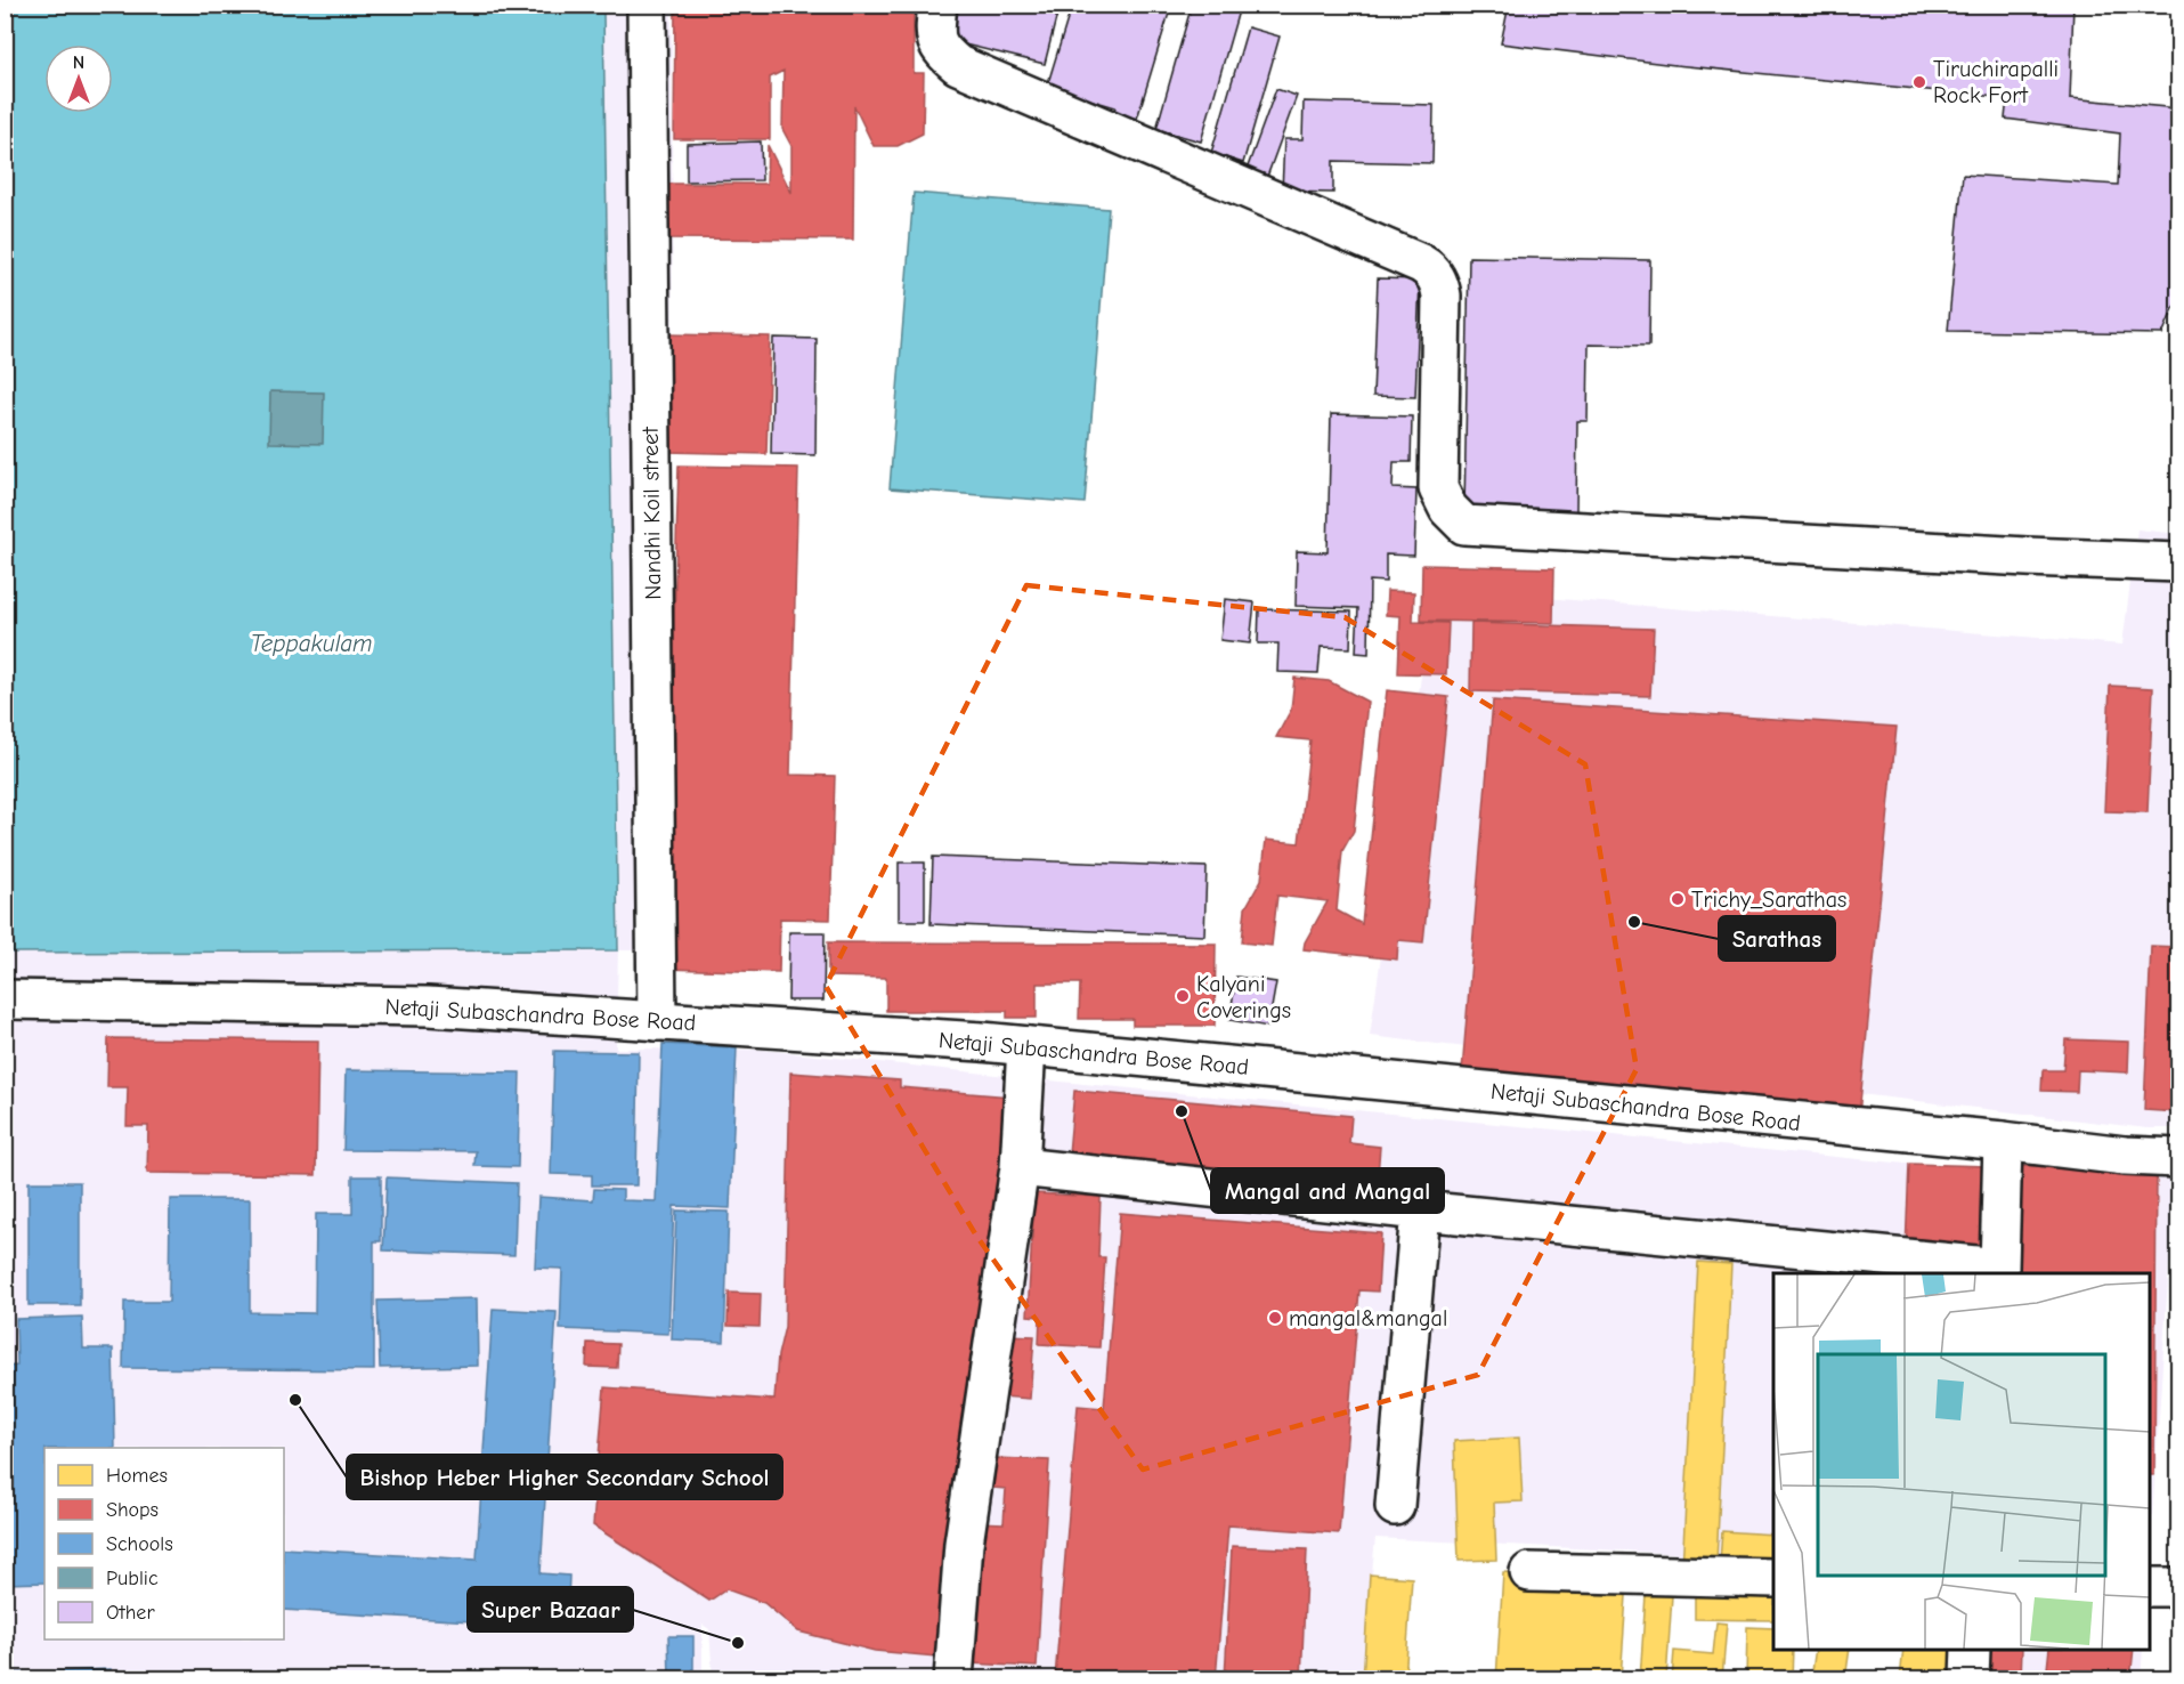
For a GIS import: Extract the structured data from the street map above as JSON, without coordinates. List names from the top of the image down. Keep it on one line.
{"streets":{"street":["Nandhi Koil street","Netaji Subaschandra Bose Road"]},"crossings":[["Nandhi Koil street","Netaji Subaschandra Bose Road"]],"water":["Teppakulam"],"places":["Tiruchirapalli Rock Fort","Trichy_Sarathas","Sarathas","Kalyani Coverings","Mangal and Mangal","mangal&mangal","Bishop Heber Higher Secondary School","Super Bazaar"],"legend":["Homes","Shops","Schools","Public","Other"],"north":"top"}
